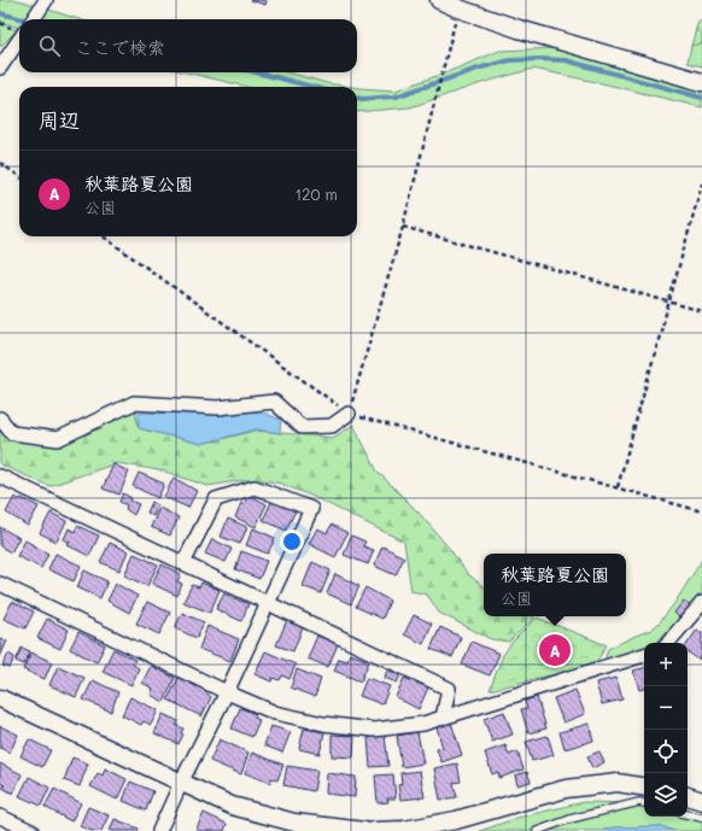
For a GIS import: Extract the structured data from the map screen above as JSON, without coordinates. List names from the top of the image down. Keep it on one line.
{"page":{"search":"ここで検索","heading":"周辺","list":[{"mark":"A","name":"秋葉路夏公園","note":"公園","value":"120 m"}],"popup":["秋葉路夏公園","公園"],"pins":"A","map_buttons":["+","−"]}}
